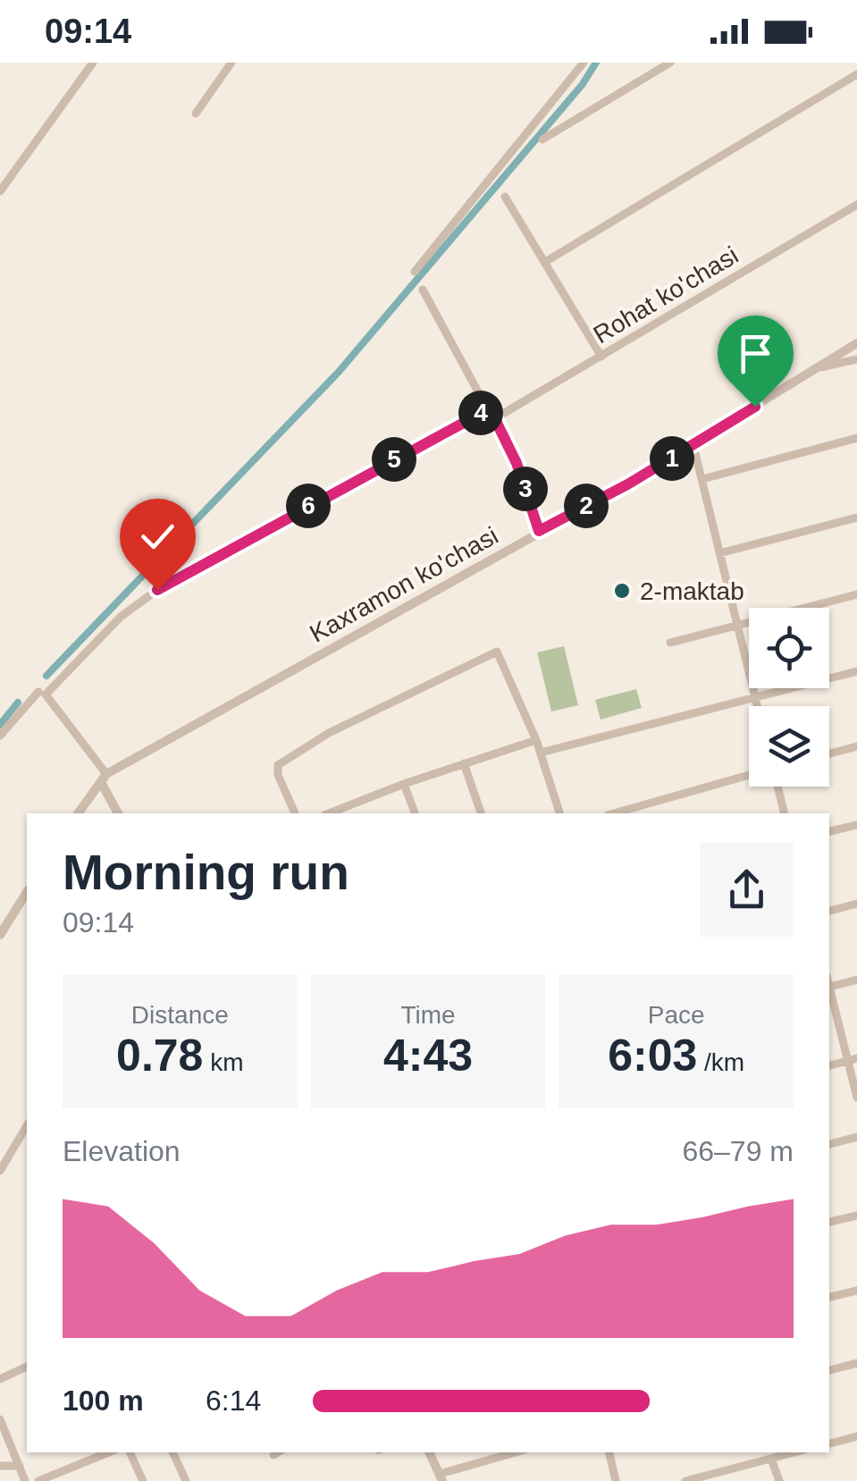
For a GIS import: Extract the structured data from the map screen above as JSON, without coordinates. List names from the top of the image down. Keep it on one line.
{"streets":{"street":["Rohat ko'chasi","Kaxramon ko'chasi"]},"places":["2-maktab"],"page":{"status":"09:14","pins":["4","1","5","3","2","6"],"heading":["Morning run","09:14"],"stats":[["Distance","0.78 km"],["Time","4:43"],["Pace","6:03 /km"]],"chart":["Elevation","66–79 m"],"list":[{"name":"100 m","note":"6:14"}]}}
